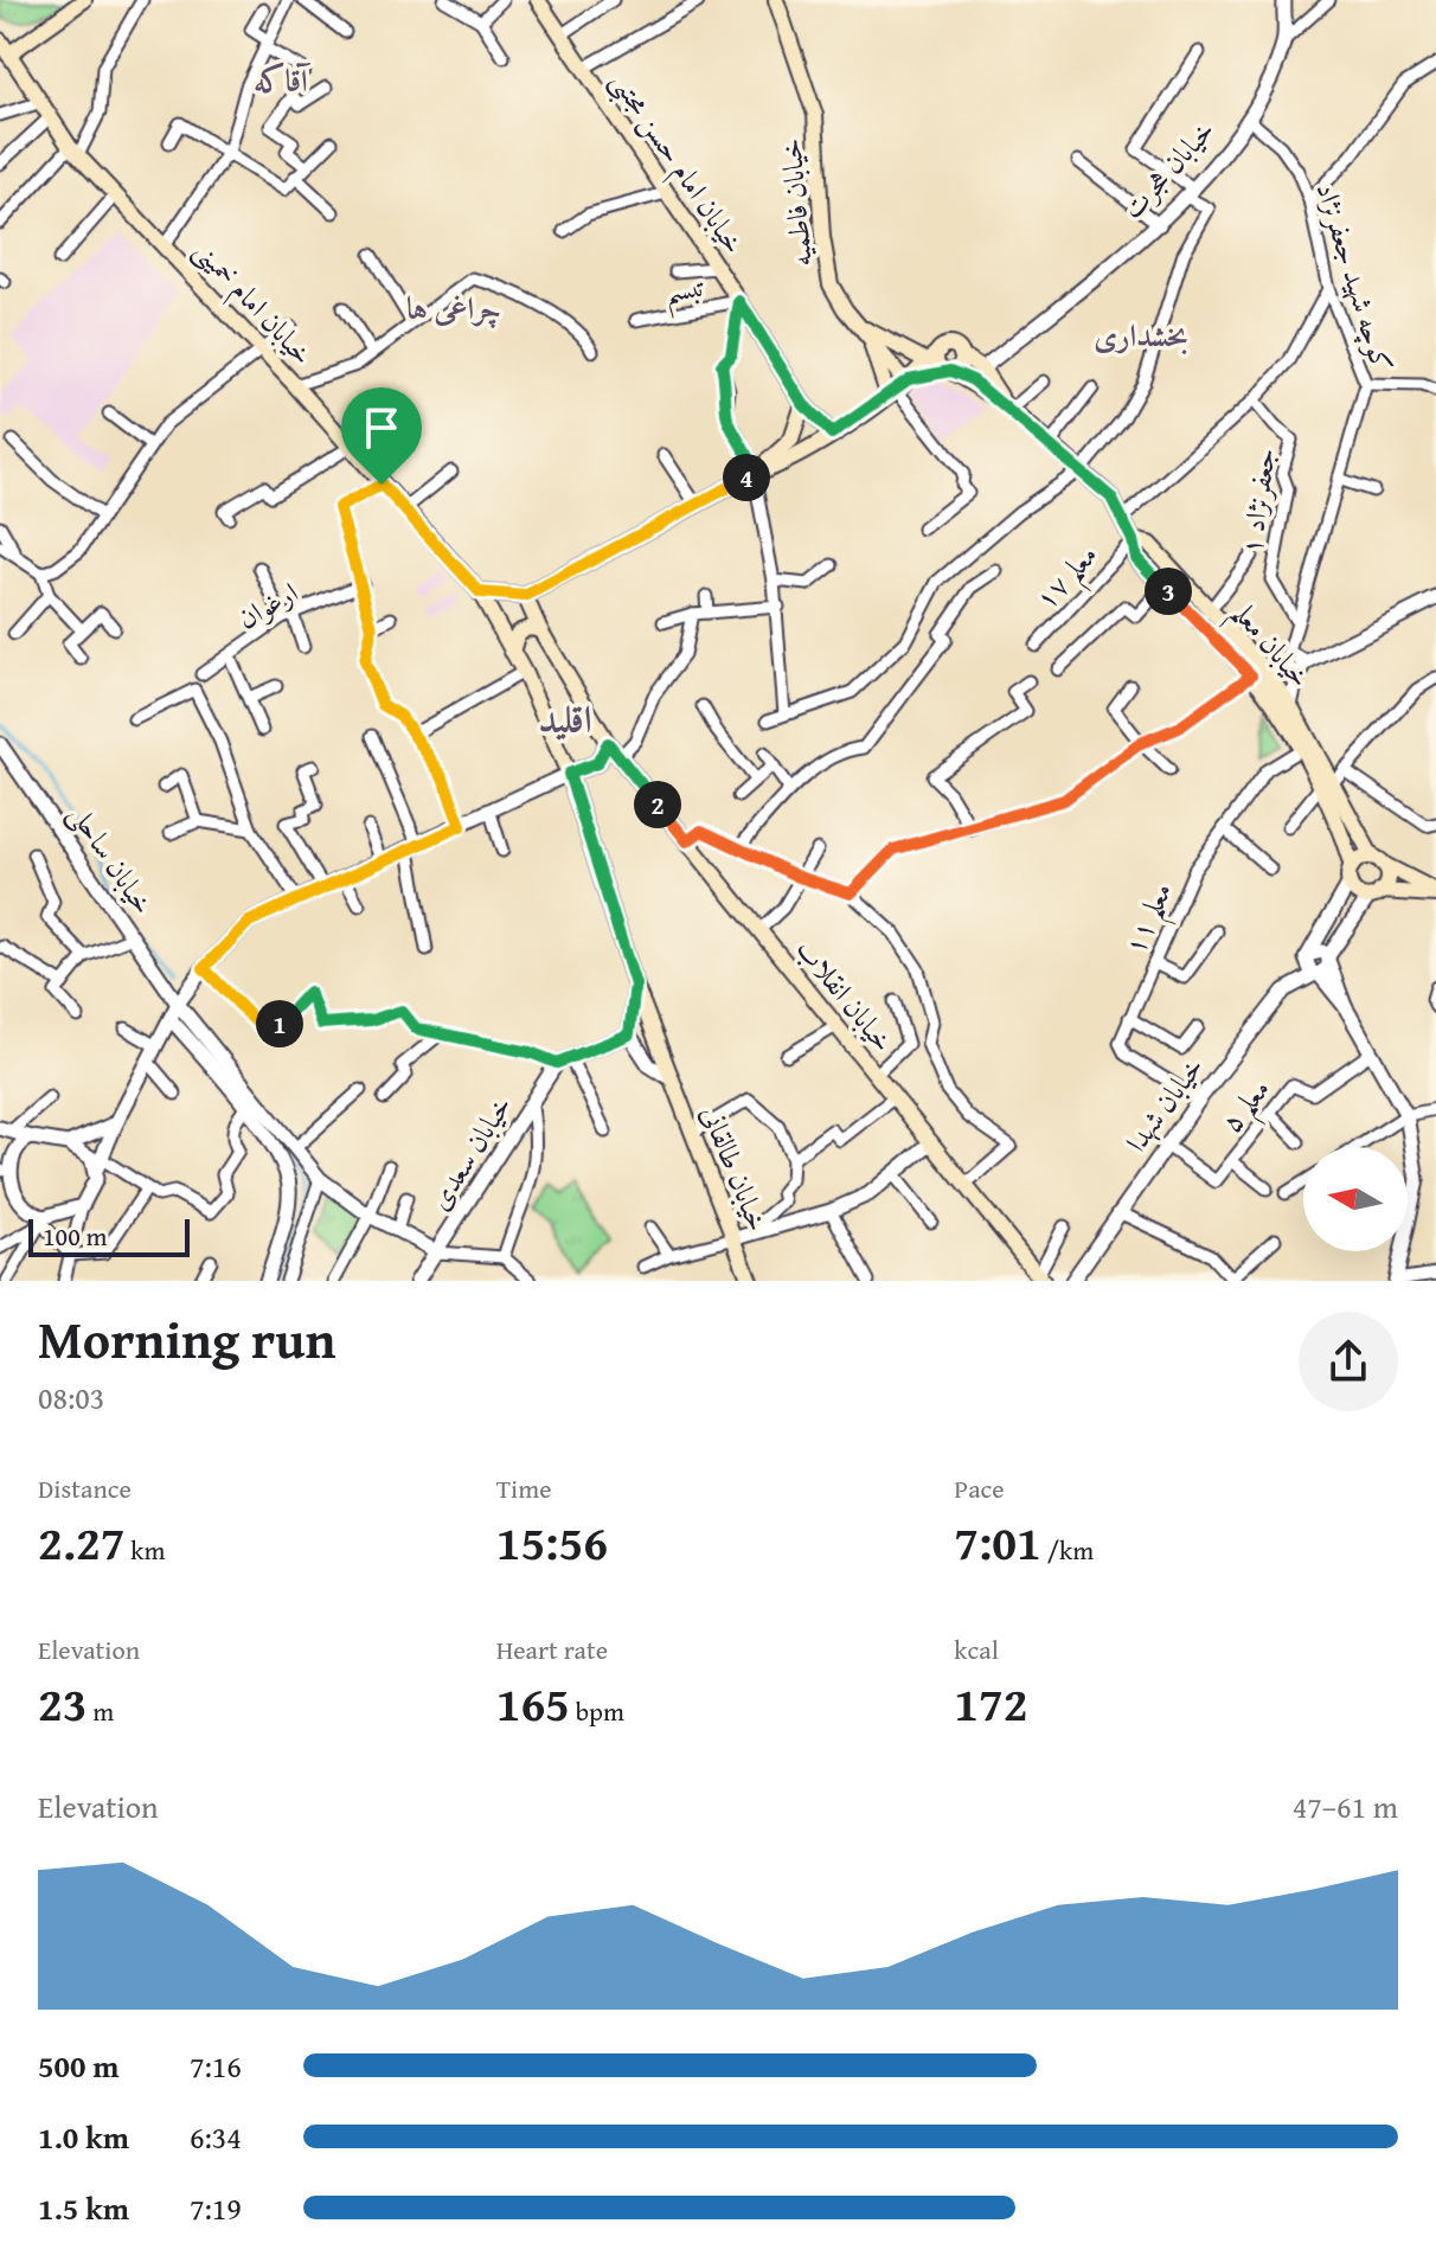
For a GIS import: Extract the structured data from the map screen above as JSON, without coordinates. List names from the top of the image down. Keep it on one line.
{"streets":{"main road":["خیابان امام حسن مجتبی","خیابان فاطمیه","خیابان امام خمینی","خیابان معلم","خیابان انقلاب","خیابان طالقانی"],"street":["خیابان هجرت","کوچه شهید جعفرنژاد","تبسم","جعفرنژاد ۱","معلم ۱۷","ارغوان","خیابان ساحلی","معلم ۱۱","خیابان شهدا","معلم ۵","خیابان سعدی"]},"crossings":[["خیابان امام حسن مجتبی","تبسم"],["خیابان هجرت","کوچه شهید جعفرنژاد"],["خیابان هجرت","خیابان معلم"],["کوچه شهید جعفرنژاد","جعفرنژاد ۱"],["خیابان امام خمینی","خیابان طالقانی"],["معلم ۱۷","خیابان معلم"],["خیابان معلم","معلم ۱۱"],["معلم ۱۱","خیابان شهدا"],["خیابان شهدا","معلم ۵"]],"districts":["آقاکه","چراغی ها","بخشداری","اقلید"],"scale_bar":"100 m","north":"left","page":{"pins":["4","3","2","1"],"scale":"100 m","heading":["Morning run","08:03"],"stats":[["Distance","2.27 km"],["Time","15:56"],["Pace","7:01 /km"],["Elevation","23 m"],["Heart rate","165 bpm"],["kcal","172"]],"chart":["Elevation","47–61 m"],"list":[{"name":"500 m","note":"7:16"},{"name":"1.0 km","note":"6:34"},{"name":"1.5 km","note":"7:19"}]}}
